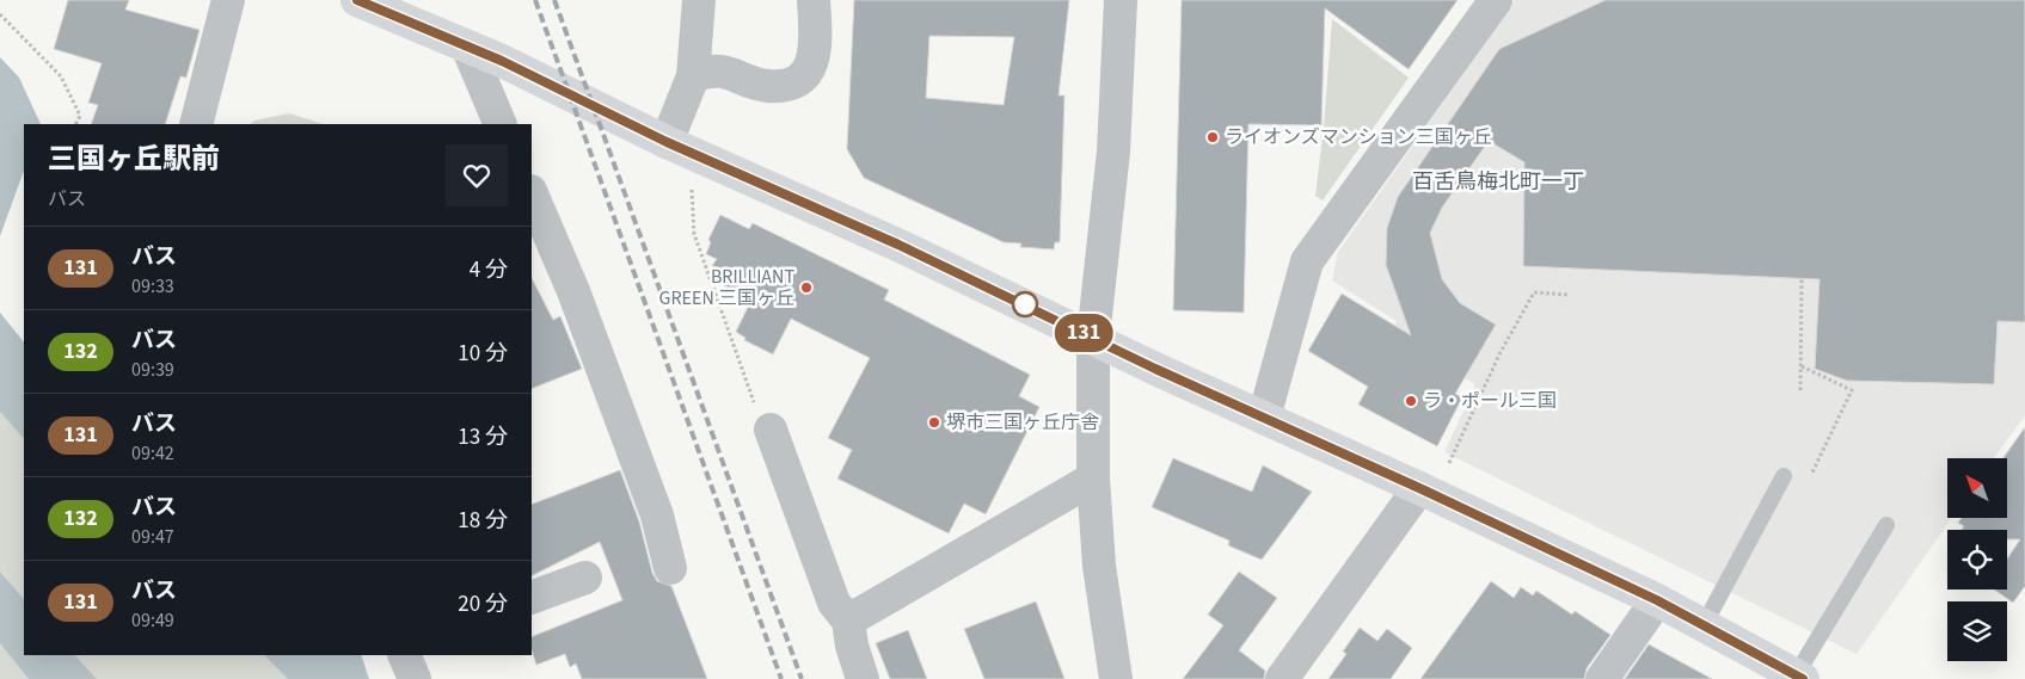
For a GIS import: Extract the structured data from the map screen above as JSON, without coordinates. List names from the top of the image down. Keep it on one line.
{"districts":["百舌鳥梅北町一丁"],"places":["ライオンズマンション三国ヶ丘","BRILLIANT GREEN 三国ヶ丘","ラ・ポール三国","堺市三国ヶ丘庁舎"],"lines":["bus line 131"],"north":"top left","page":{"on_map":"131","heading":["三国ヶ丘駅前","バス"],"list":[{"mark":"131","name":"バス","note":"09:33","value":"4 分"},{"mark":"132","name":"バス","note":"09:39","value":"10 分"},{"mark":"131","name":"バス","note":"09:42","value":"13 分"},{"mark":"132","name":"バス","note":"09:47","value":"18 分"},{"mark":"131","name":"バス","note":"09:49","value":"20 分"}]}}
